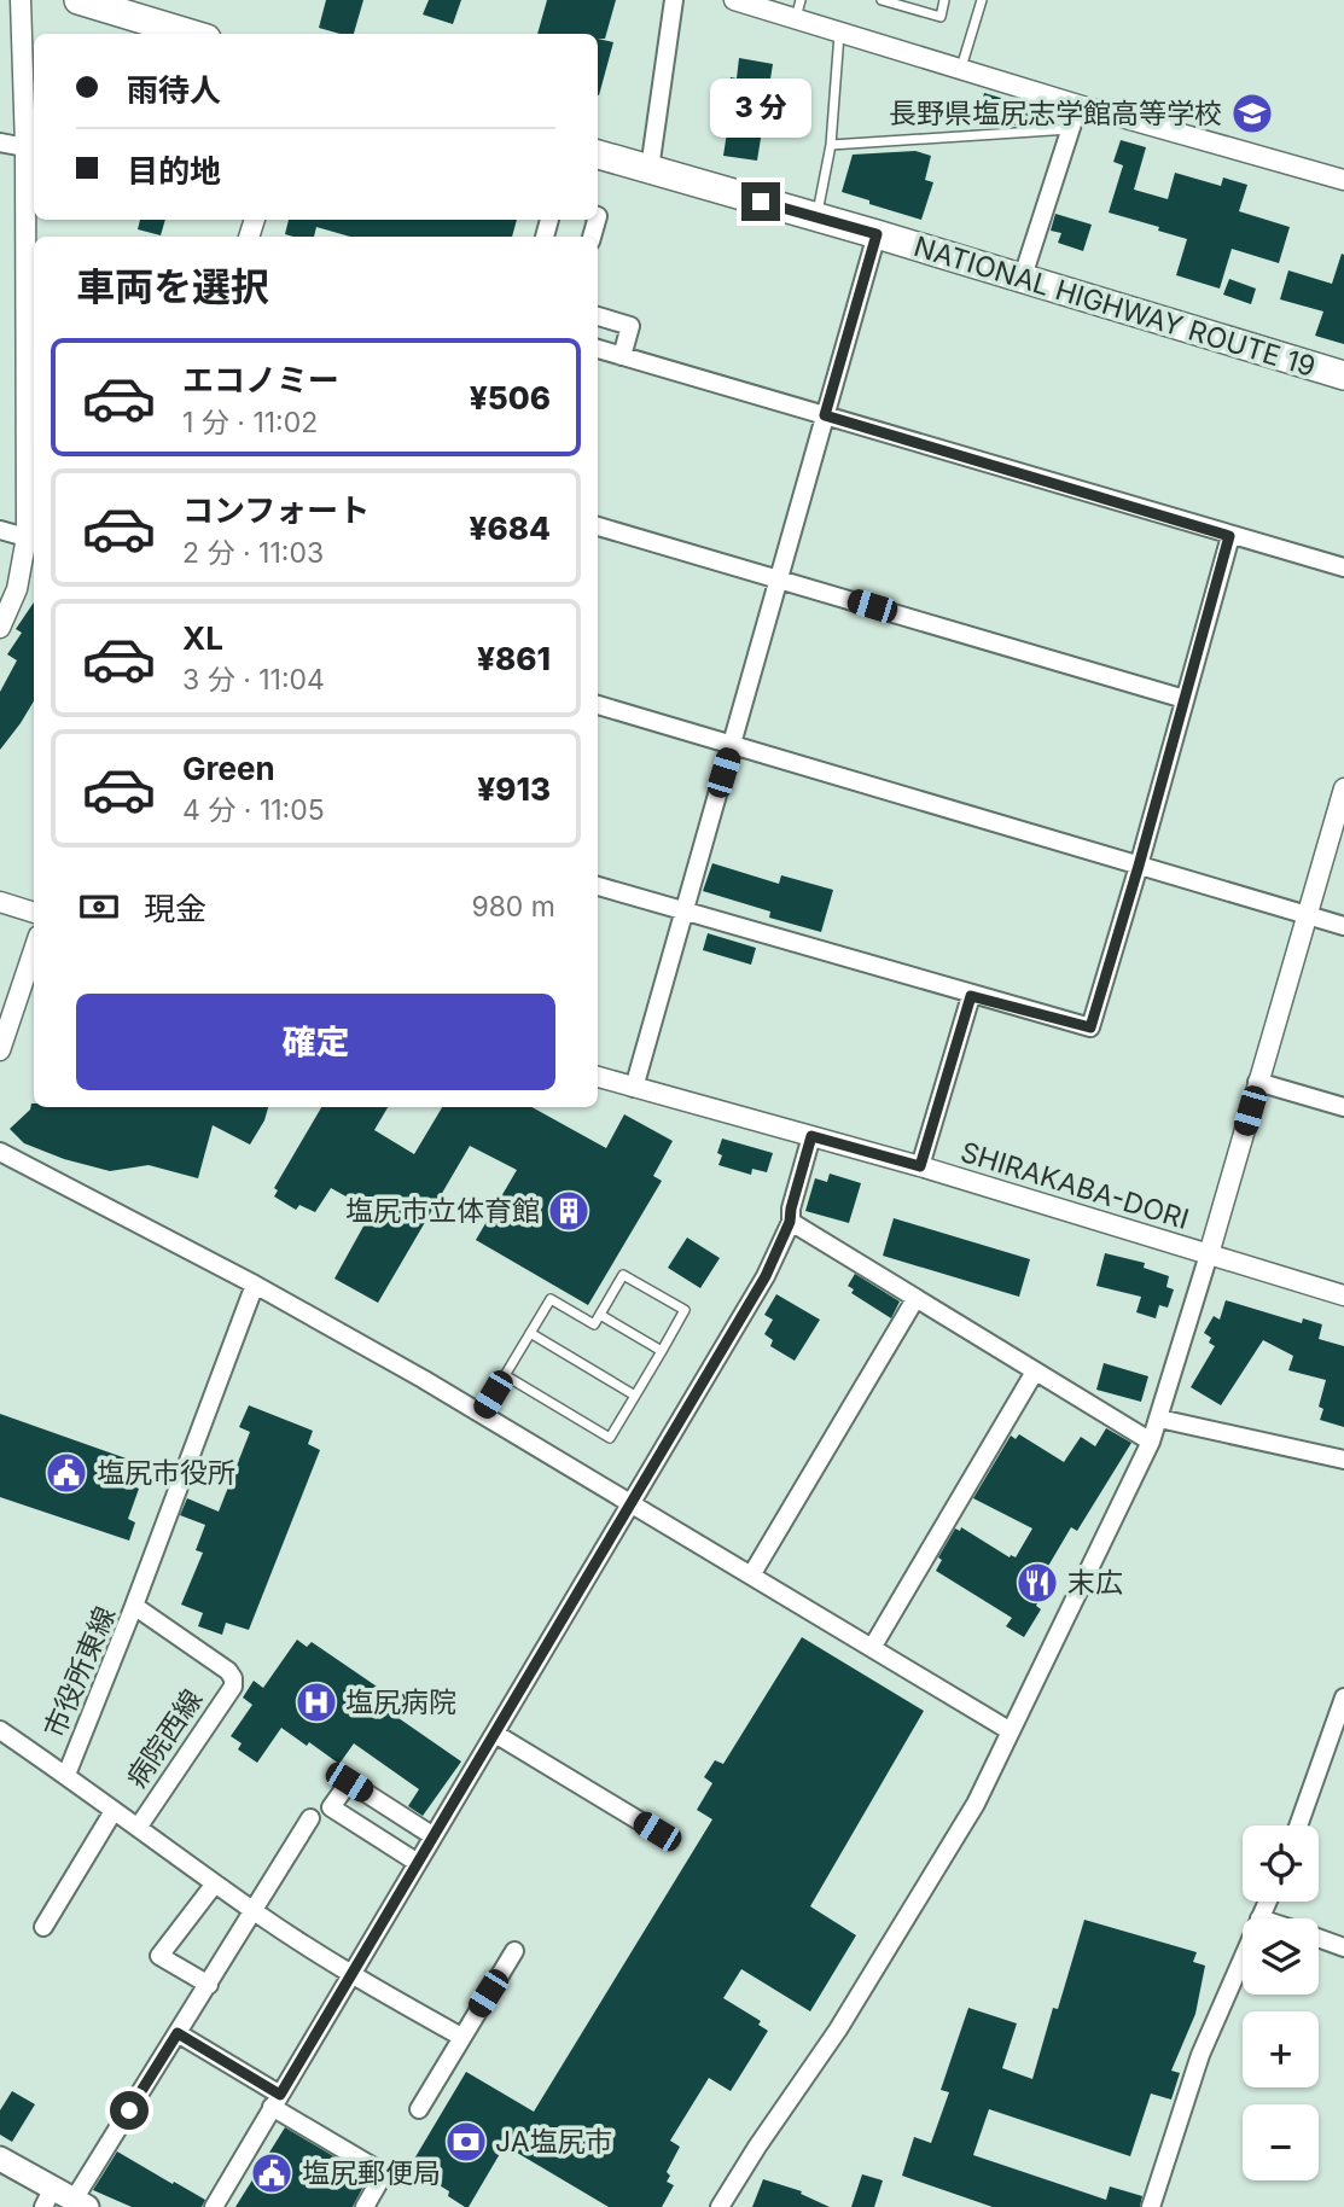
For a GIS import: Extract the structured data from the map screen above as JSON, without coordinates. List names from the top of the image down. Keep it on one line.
{"streets":{"highway":["NATIONAL HIGHWAY ROUTE 19"],"street":["SHIRAKABA-DORI","市役所東線","病院西線"]},"crossings":[["市役所東線","病院西線"]],"places":{"school or university":["長野県塩尻志学館高等学校"],"building":["塩尻市立体育館"],"public building":["塩尻市役所","塩尻郵便局"],"restaurant":["末広"],"hospital":["塩尻病院"],"bank":["JA塩尻市"]},"page":{"banner":["雨待人","目的地"],"bubble":"3 分","heading":"車両を選択","list":[{"name":"エコノミー","note":"1 分 · 11:02","value":"¥506"},{"name":"コンフォート","note":"2 分 · 11:03","value":"¥684"},{"name":"XL","note":"3 分 · 11:04","value":"¥861"},{"name":"Green","note":"4 分 · 11:05","value":"¥913"}],"pay":["現金","980 m"],"buttons":"確定","map_buttons":["+","−"]}}
